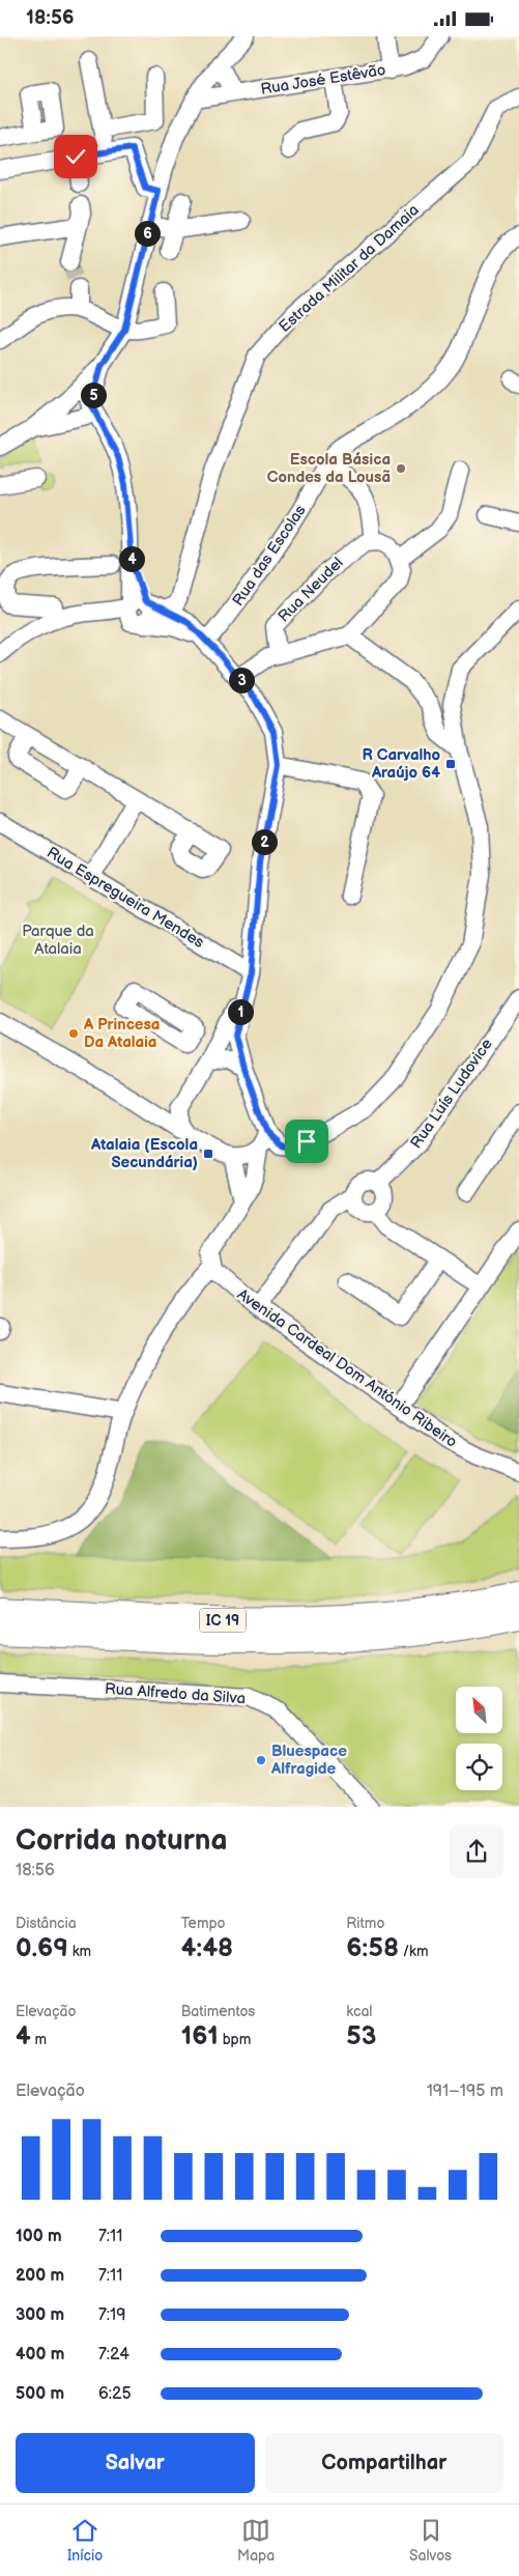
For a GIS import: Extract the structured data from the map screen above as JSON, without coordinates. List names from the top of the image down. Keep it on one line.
{"streets":{"highway":["IC 19"],"street":["Rua José Estêvão","Estrada Militar da Damaia","Rua das Escolas","Rua Neudel","Rua Espregueira Mendes","Rua Luís Ludovice","Avenida Cardeal Dom António Ribeiro","Rua Alfredo da Silva"]},"parks":["Parque da Atalaia"],"places":{"other":["Escola Básica Condes da Lousã","A Princesa Da Atalaia","Bluespace Alfragide"],"transit":["R Carvalho Araújo 64","Atalaia (Escola Secundária)"]},"north":"top left","page":{"status":"18:56","pins":["6","5","4","3","2","1"],"heading":["Corrida noturna","18:56"],"stats":[["Distância","0.69 km"],["Tempo","4:48"],["Ritmo","6:58 /km"],["Elevação","4 m"],["Batimentos","161 bpm"],["kcal","53"]],"chart":["Elevação","191–195 m"],"list":[{"name":"100 m","note":"7:11"},{"name":"200 m","note":"7:11"},{"name":"300 m","note":"7:19"},{"name":"400 m","note":"7:24"},{"name":"500 m","note":"6:25"}],"buttons":["Salvar","Compartilhar"],"tabs":["Início","Mapa","Salvos"]}}
